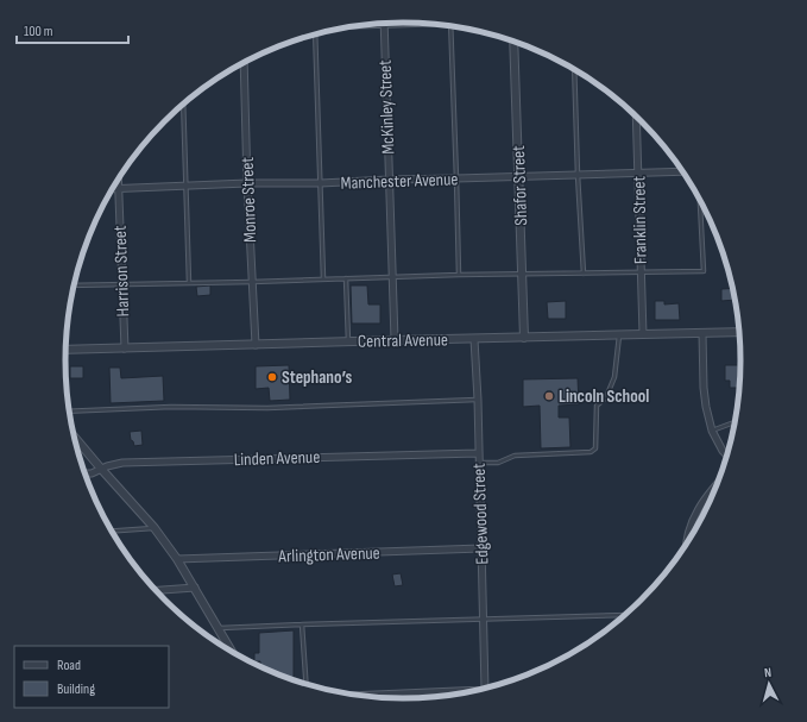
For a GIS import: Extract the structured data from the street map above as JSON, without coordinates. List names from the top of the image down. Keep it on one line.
{"streets":{"street":["McKinley Street","Manchester Avenue","Shafor Street","Monroe Street","Franklin Street","Harrison Street","Central Avenue","Linden Avenue","Edgewood Street","Arlington Avenue"]},"crossings":[["McKinley Street","Manchester Avenue"],["McKinley Street","Central Avenue"],["Manchester Avenue","Shafor Street"],["Manchester Avenue","Monroe Street"],["Manchester Avenue","Franklin Street"],["Manchester Avenue","Harrison Street"],["Shafor Street","Central Avenue"],["Monroe Street","Central Avenue"],["Franklin Street","Central Avenue"],["Harrison Street","Central Avenue"],["Central Avenue","Edgewood Street"],["Linden Avenue","Edgewood Street"],["Edgewood Street","Arlington Avenue"]],"places":["Stephano’s","Lincoln School"],"legend":["Road","Building"],"scale_bar":"100 m","north":"top"}
